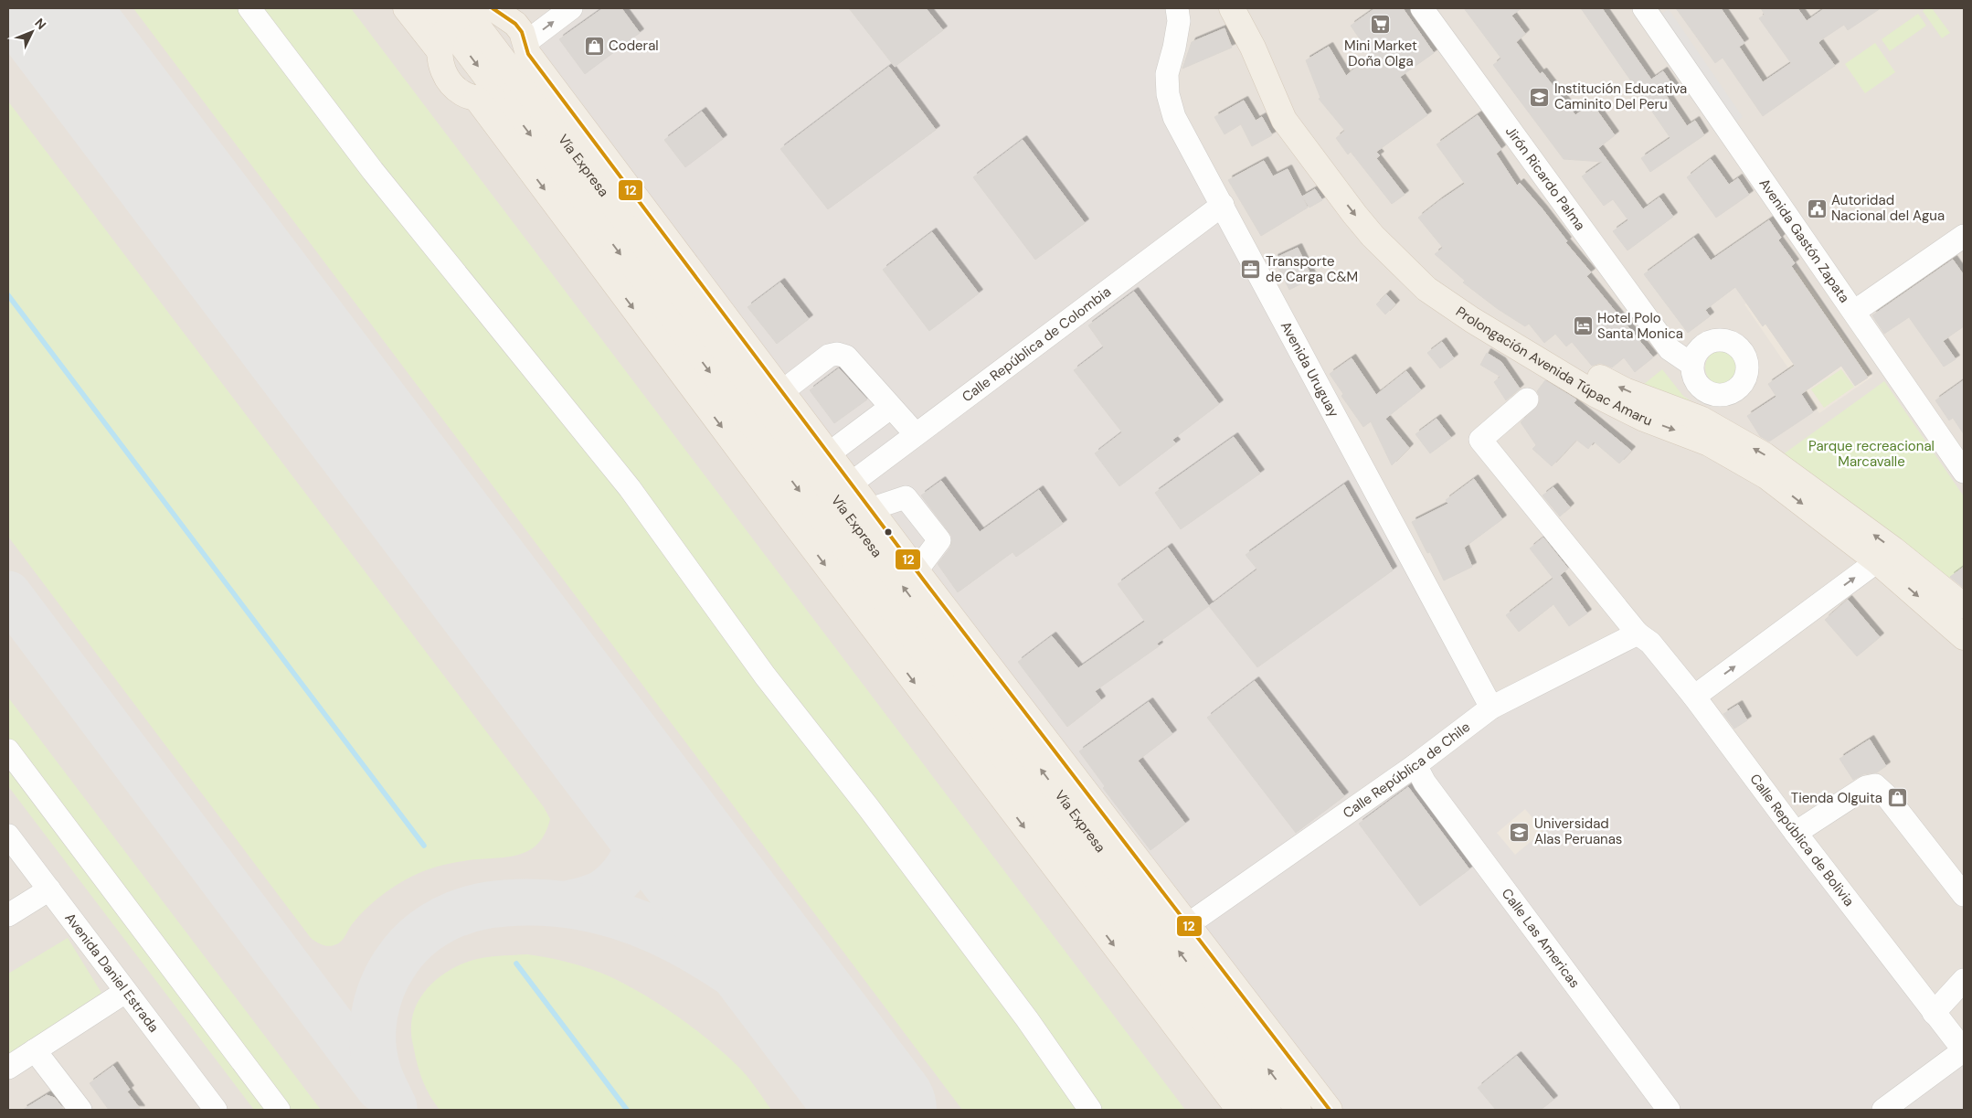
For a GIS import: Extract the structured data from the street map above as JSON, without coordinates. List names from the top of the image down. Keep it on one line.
{"streets":{"main road":["Vía Expresa","Prolongación Avenida Túpac Amaru"],"street":["Jirón Ricardo Palma","Avenida Gastón Zapata","Calle República de Colombia","Avenida Uruguay","Calle República de Chile","Calle República de Bolivia","Calle Las Americas","Avenida Daniel Estrada"]},"crossings":[["Vía Expresa","Calle República de Colombia"],["Vía Expresa","Calle República de Chile"],["Calle República de Colombia","Avenida Uruguay"],["Avenida Uruguay","Calle República de Chile"],["Calle República de Chile","Calle República de Bolivia"],["Calle República de Chile","Calle Las Americas"]],"parks":["Parque recreacional Marcavalle"],"places":{"supermarket":["Mini Market Doña Olga"],"shop":["Coderal","Tienda Olguita"],"school or university":["Institución Educativa Caminito Del Peru","Universidad Alas Peruanas"],"public building":["Autoridad Nacional del Agua"],"office":["Transporte de Carga C&M"],"hotel":["Hotel Polo Santa Monica"]},"lines":["transit line 12"],"north":"top right"}
